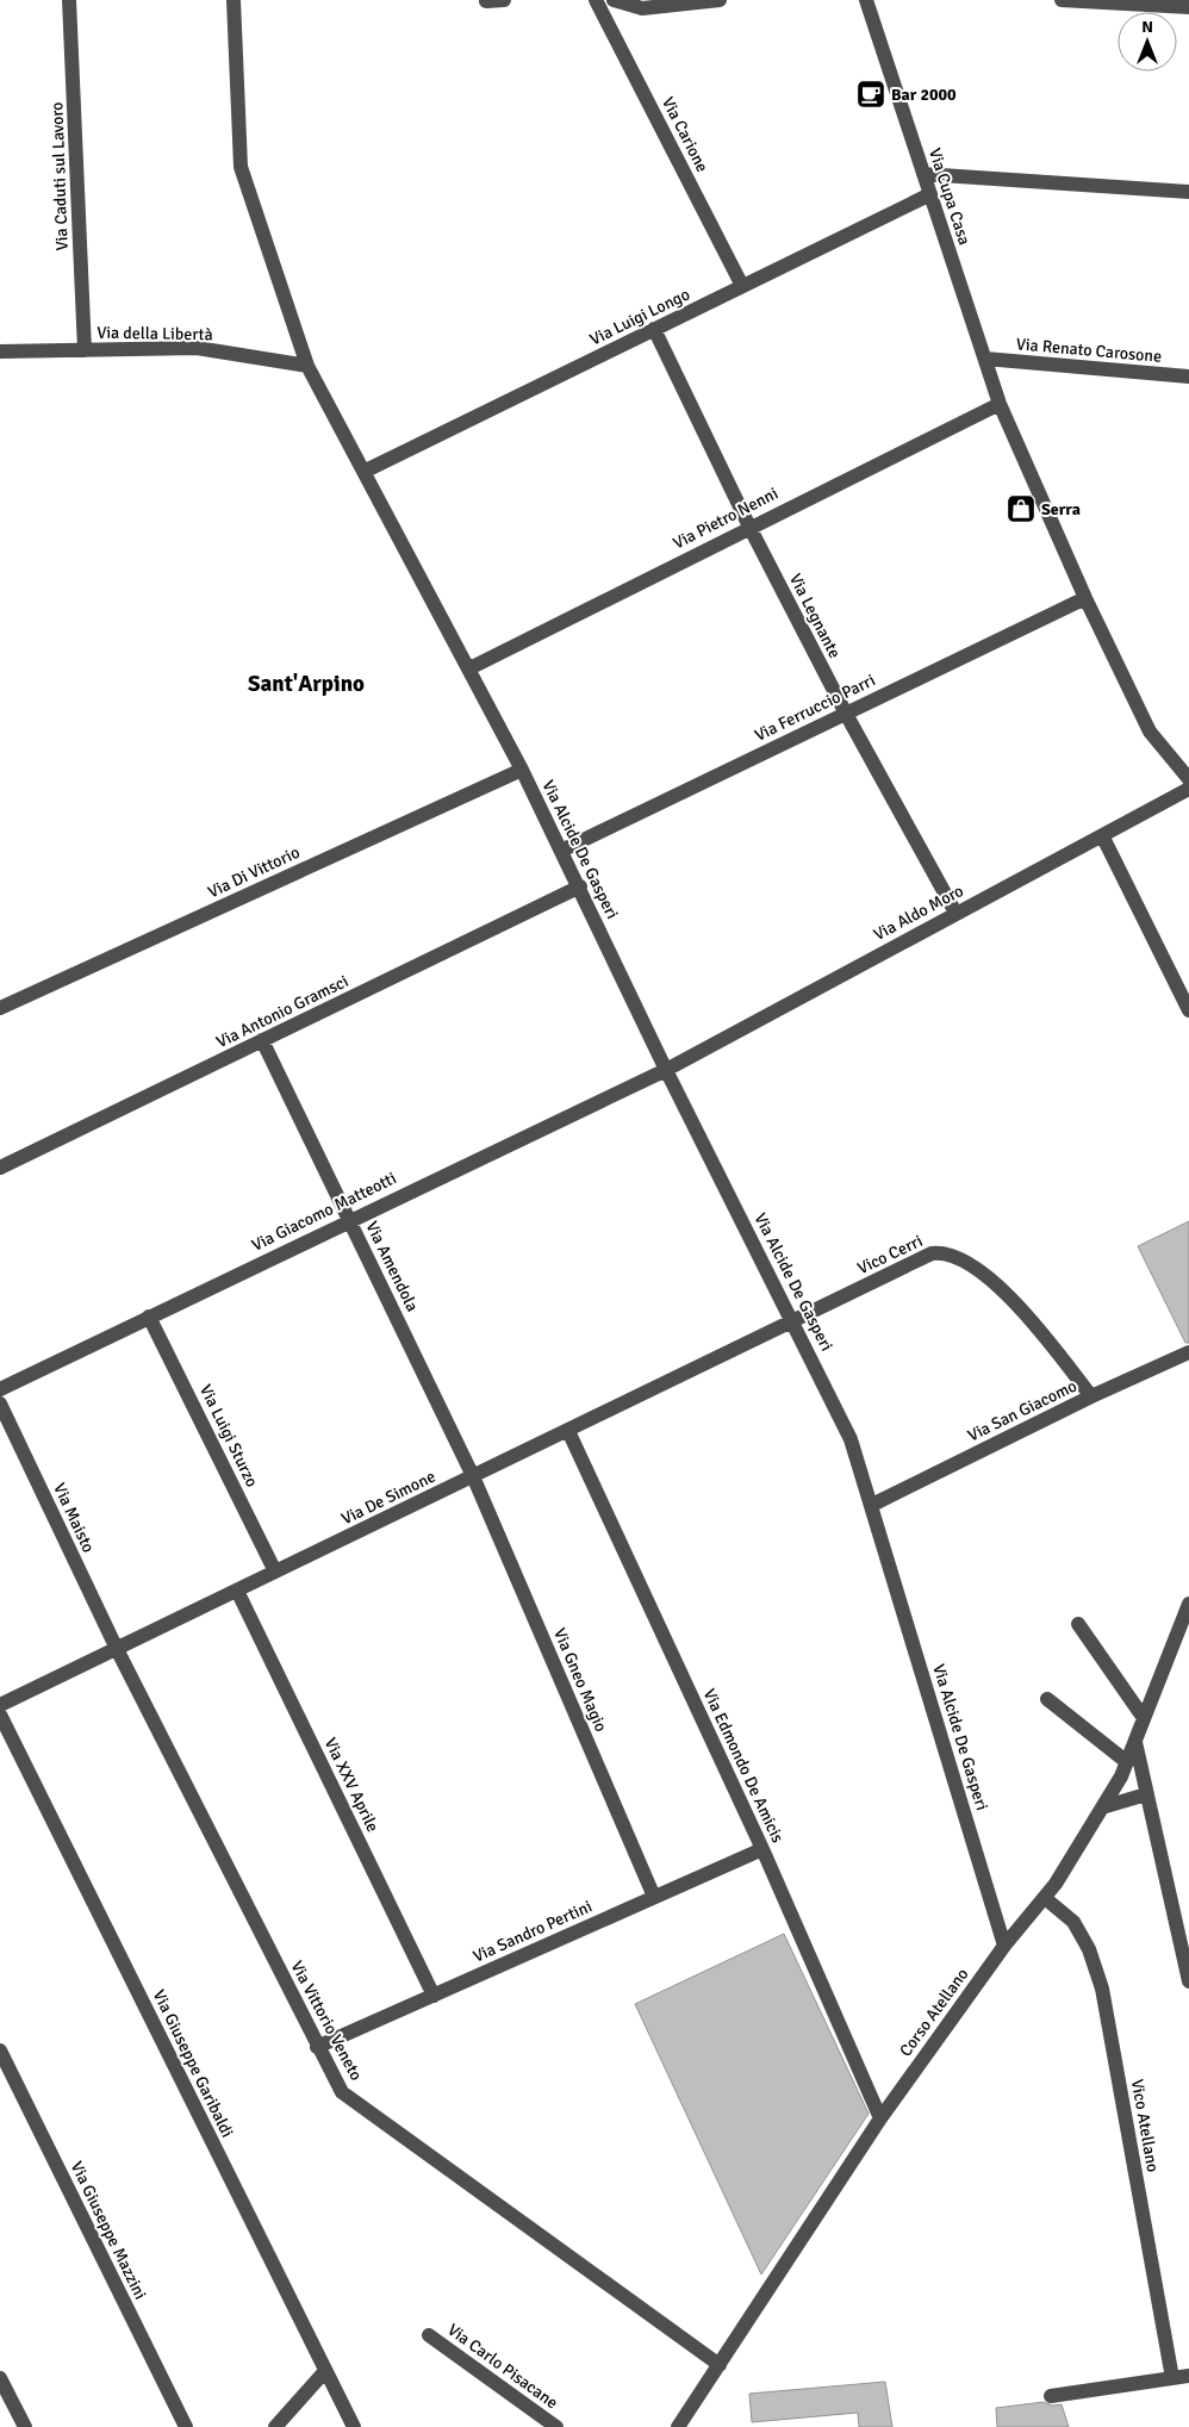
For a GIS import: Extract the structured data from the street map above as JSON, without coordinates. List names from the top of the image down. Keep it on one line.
{"streets":{"street":["Via Carione","Via Caduti sul Lavoro","Via Cupa Casa","Via Luigi Longo","Via della Libertà","Via Renato Carosone","Via Pietro Nenni","Via Legnante","Via Ferruccio Parri","Via Alcide De Gasperi","Via Di Vittorio","Via Aldo Moro","Via Antonio Gramsci","Via Giacomo Matteotti","Vico Cerri","Via Amendola","Via San Giacomo","Via Luigi Sturzo","Via De Simone","Via Maisto","Via Gneo Magio","Via Edmondo De Amicis","Via XXV Aprile","Via Sandro Pertini","Corso Atellano","Via Vittorio Veneto","Via Giuseppe Garibaldi","Vico Atellano","Via Giuseppe Mazzini","Via Carlo Pisacane"]},"crossings":[["Via Carione","Via Luigi Longo"],["Via Caduti sul Lavoro","Via della Libertà"],["Via Cupa Casa","Via Luigi Longo"],["Via Cupa Casa","Via Renato Carosone"],["Via Cupa Casa","Via Pietro Nenni"],["Via Cupa Casa","Via Ferruccio Parri"],["Via Luigi Longo","Via Legnante"],["Via Luigi Longo","Via Alcide De Gasperi"],["Via della Libertà","Via Alcide De Gasperi"],["Via Pietro Nenni","Via Legnante"],["Via Pietro Nenni","Via Alcide De Gasperi"],["Via Legnante","Via Ferruccio Parri"],["Via Legnante","Via Aldo Moro"],["Via Ferruccio Parri","Via Alcide De Gasperi"],["Via Alcide De Gasperi","Via Di Vittorio"],["Via Alcide De Gasperi","Via Aldo Moro"],["Via Alcide De Gasperi","Via Antonio Gramsci"],["Via Alcide De Gasperi","Via Giacomo Matteotti"],["Via Alcide De Gasperi","Vico Cerri"],["Via Alcide De Gasperi","Via San Giacomo"],["Via Alcide De Gasperi","Via De Simone"],["Via Alcide De Gasperi","Corso Atellano"],["Via Aldo Moro","Via Giacomo Matteotti"],["Via Antonio Gramsci","Via Amendola"],["Via Giacomo Matteotti","Via Amendola"],["Via Giacomo Matteotti","Via Luigi Sturzo"],["Vico Cerri","Via San Giacomo"],["Vico Cerri","Via De Simone"],["Via Amendola","Via De Simone"],["Via Amendola","Via Gneo Magio"],["Via Luigi Sturzo","Via De Simone"],["Via De Simone","Via Maisto"],["Via De Simone","Via Gneo Magio"],["Via De Simone","Via Edmondo De Amicis"],["Via De Simone","Via XXV Aprile"],["Via De Simone","Via Vittorio Veneto"],["Via Maisto","Via Vittorio Veneto"],["Via Gneo Magio","Via Sandro Pertini"],["Via Edmondo De Amicis","Via Sandro Pertini"],["Via Edmondo De Amicis","Corso Atellano"],["Via XXV Aprile","Via Sandro Pertini"],["Via Sandro Pertini","Via Vittorio Veneto"],["Corso Atellano","Via Vittorio Veneto"],["Corso Atellano","Vico Atellano"]],"districts":["Sant'Arpino"],"places":{"cafe":["Bar 2000"],"shop":["Serra"]},"north":"top"}
